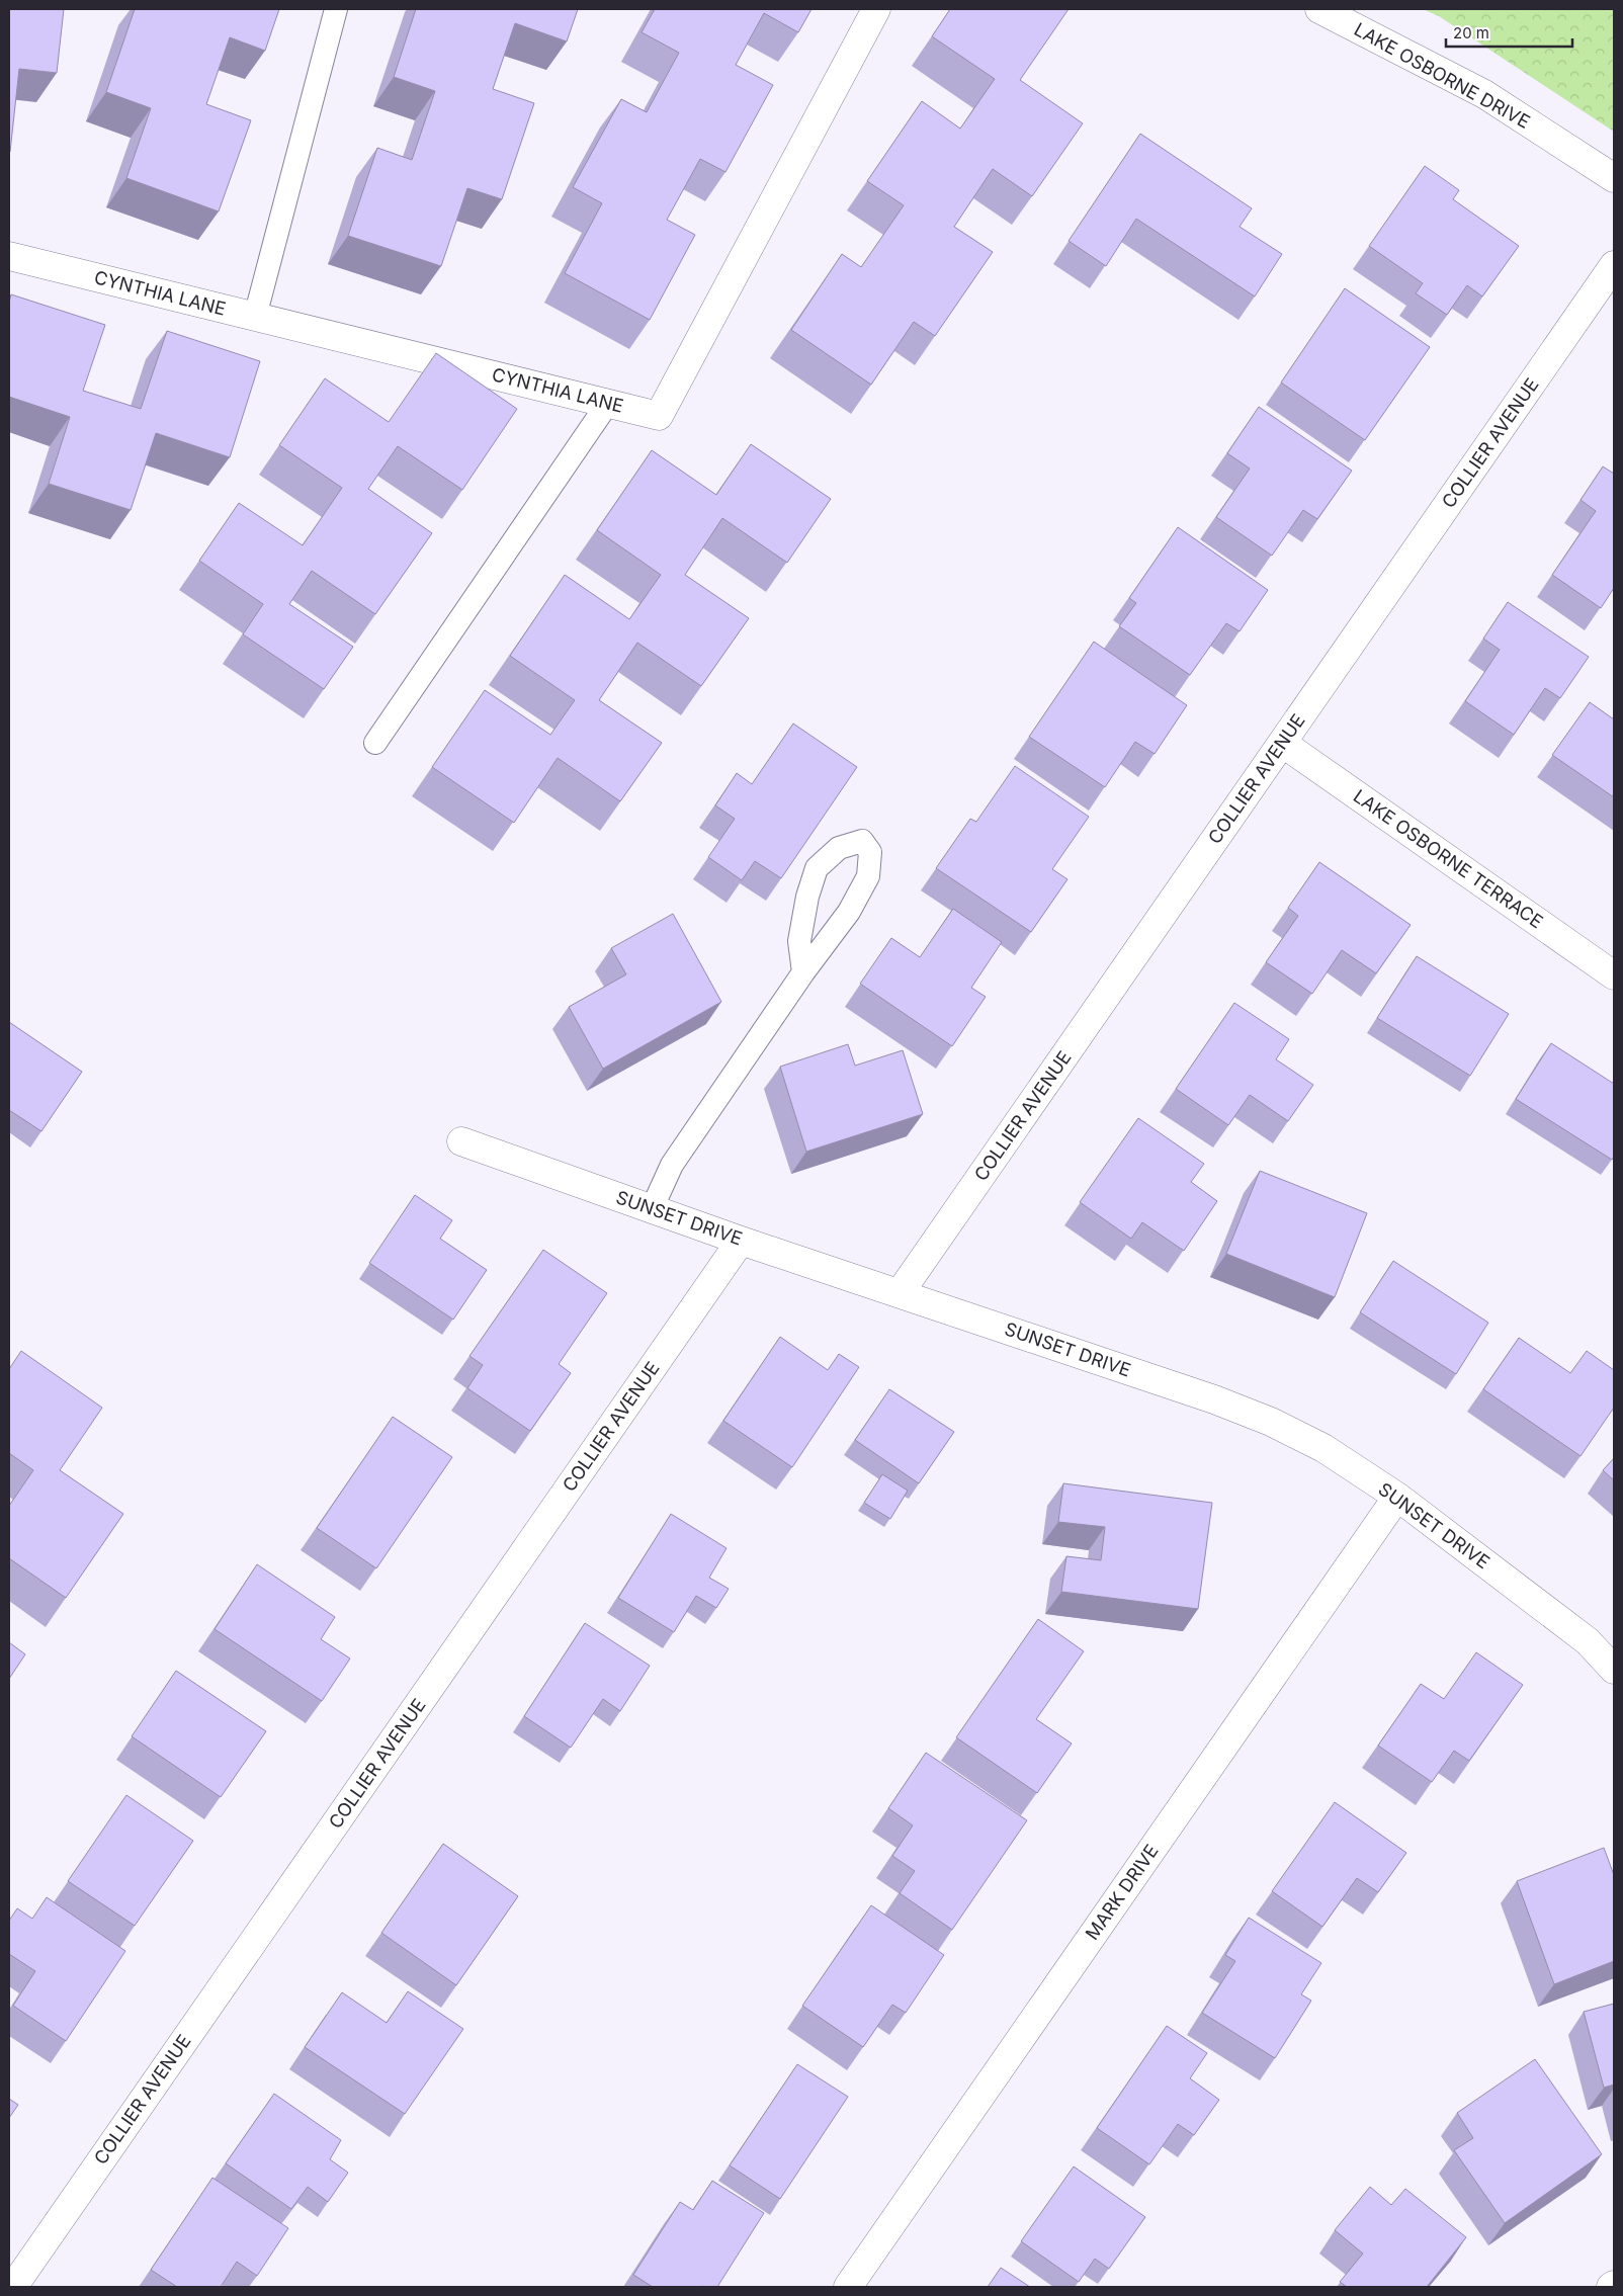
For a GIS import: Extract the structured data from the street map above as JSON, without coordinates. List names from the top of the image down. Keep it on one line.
{"streets":{"street":["LAKE OSBORNE DRIVE","CYNTHIA LANE","COLLIER AVENUE","LAKE OSBORNE TERRACE","SUNSET DRIVE","MARK DRIVE"]},"crossings":[["COLLIER AVENUE","LAKE OSBORNE TERRACE"],["COLLIER AVENUE","SUNSET DRIVE"],["SUNSET DRIVE","MARK DRIVE"]],"scale_bar":"20 m"}
